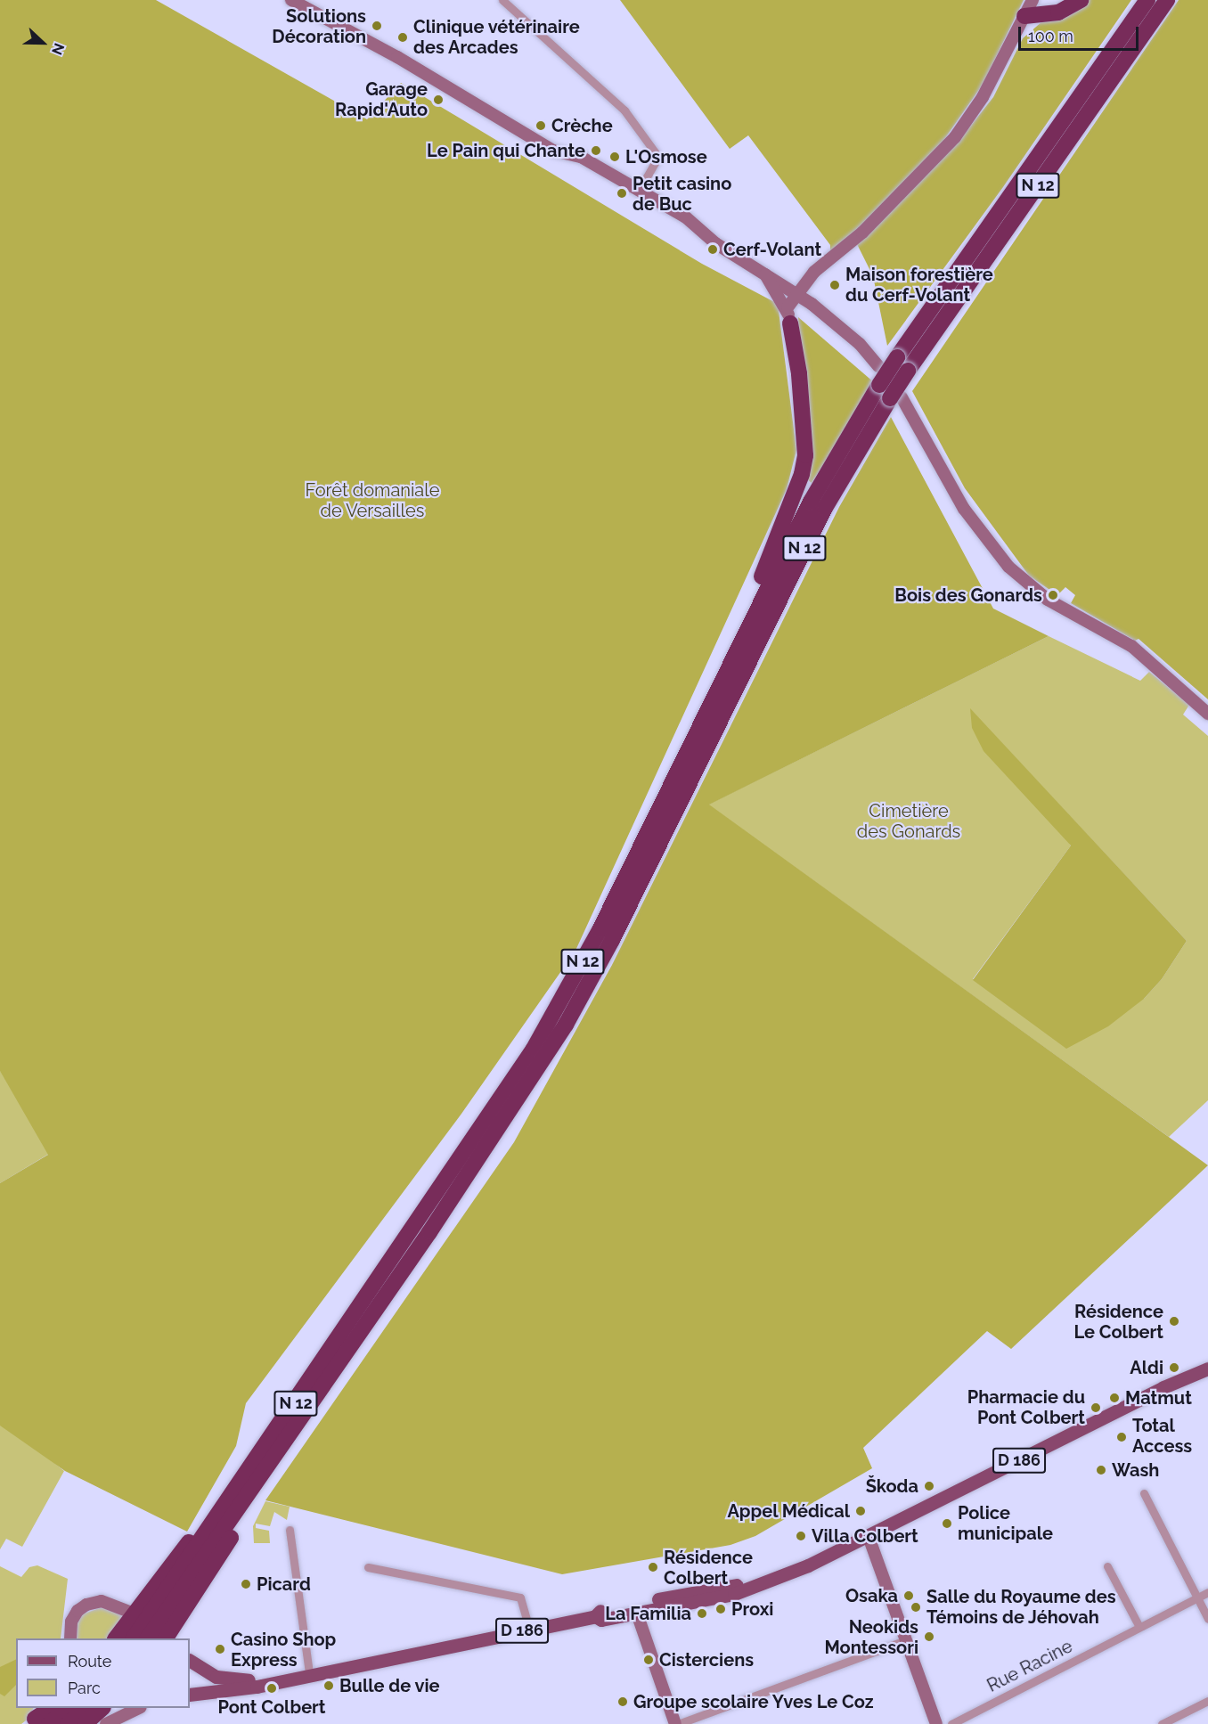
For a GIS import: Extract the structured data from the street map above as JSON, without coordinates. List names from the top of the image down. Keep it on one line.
{"streets":{"highway":["N 12"],"main road":["D 186"],"street":["Rue Racine"]},"parks":["Forêt domaniale de Versailles","Cimetière des Gonards"],"places":["Solutions Décoration","Clinique vétérinaire des Arcades","Garage Rapid'Auto","Crèche","Le Pain qui Chante","L'Osmose","Petit casino de Buc","Cerf-Volant","Maison forestière du Cerf-Volant","Bois des Gonards","Résidence Le Colbert","Aldi","Matmut","Pharmacie du Pont Colbert","Total Access","Wash","Škoda","Appel Médical","Police municipale","Villa Colbert","Résidence Colbert","Picard","Osaka","Salle du Royaume des Témoins de Jéhovah","Proxi","La Familia","Neokids Montessori","Casino Shop Express","Cisterciens","Bulle de vie","Pont Colbert","Groupe scolaire Yves Le Coz"],"legend":["Route","Parc"],"scale_bar":"100 m","north":"right"}
